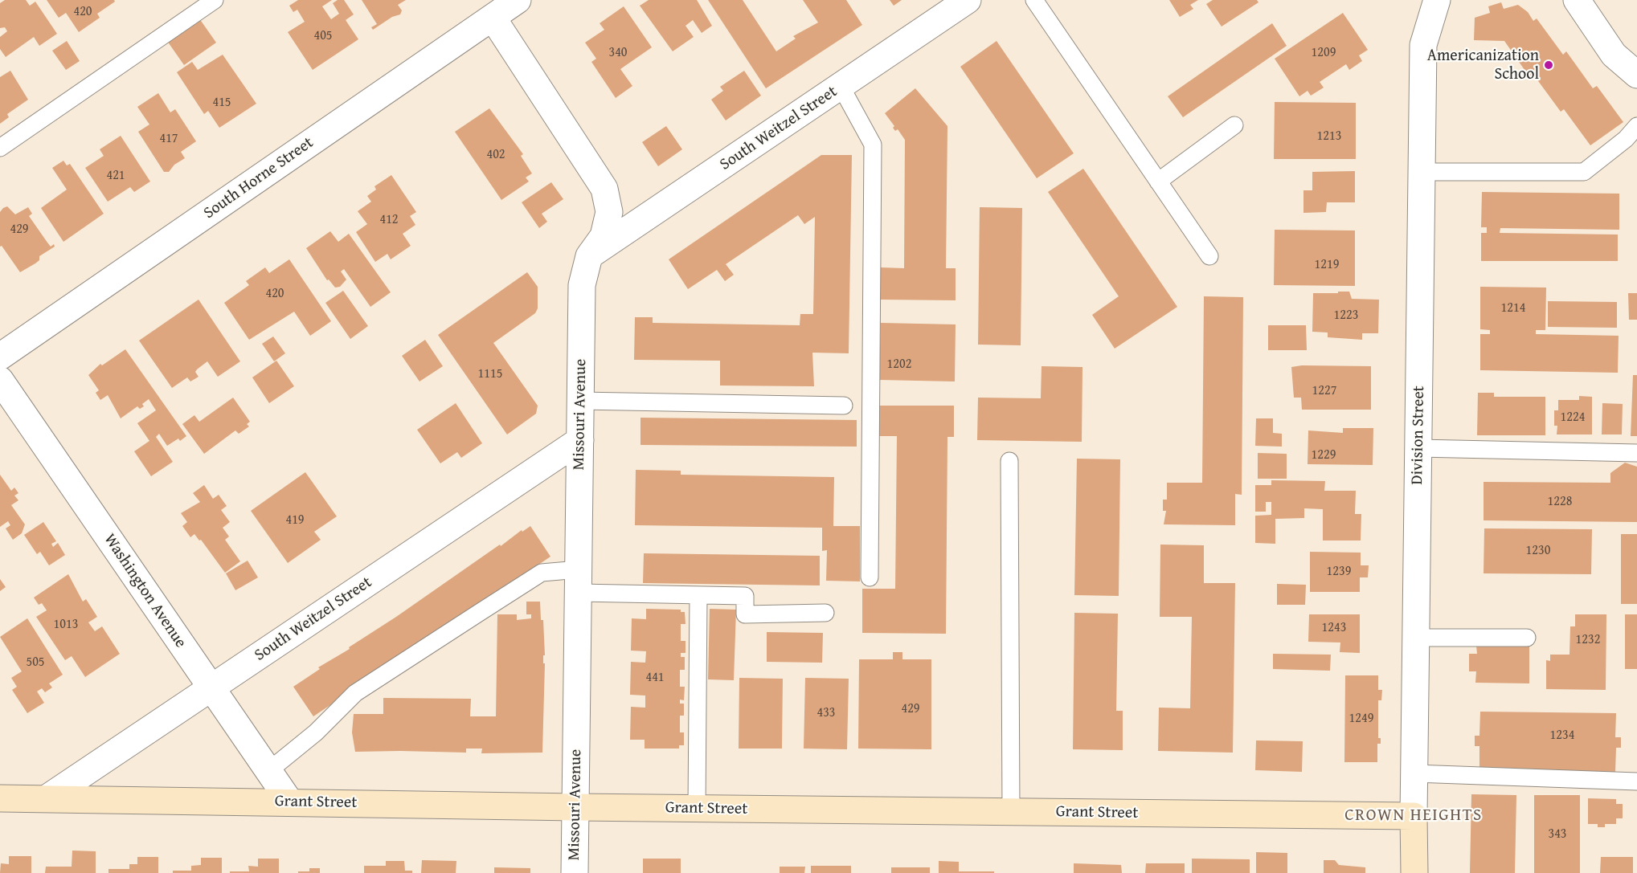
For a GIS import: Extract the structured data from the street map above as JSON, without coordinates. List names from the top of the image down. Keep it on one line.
{"streets":{"main road":["Division Street","Grant Street"],"street":["South Weitzel Street","South Horne Street","Missouri Avenue","Washington Avenue"]},"crossings":[["South Weitzel Street","Missouri Avenue"],["South Weitzel Street","Washington Avenue"],["South Weitzel Street","Grant Street"],["South Horne Street","Missouri Avenue"],["Missouri Avenue","Grant Street"],["Division Street","Grant Street"],["Washington Avenue","Grant Street"]],"districts":["CROWN HEIGHTS"],"places":["Americanization School"],"house_numbers":["420","405","340","1209","415","1213","417","402","421","412","429","1219","420","1214","1223","1202","1115","1227","1224","1229","1228","419","1230","1239","1013","1243","1232","505","441","429","433","1249","1234","343"]}
